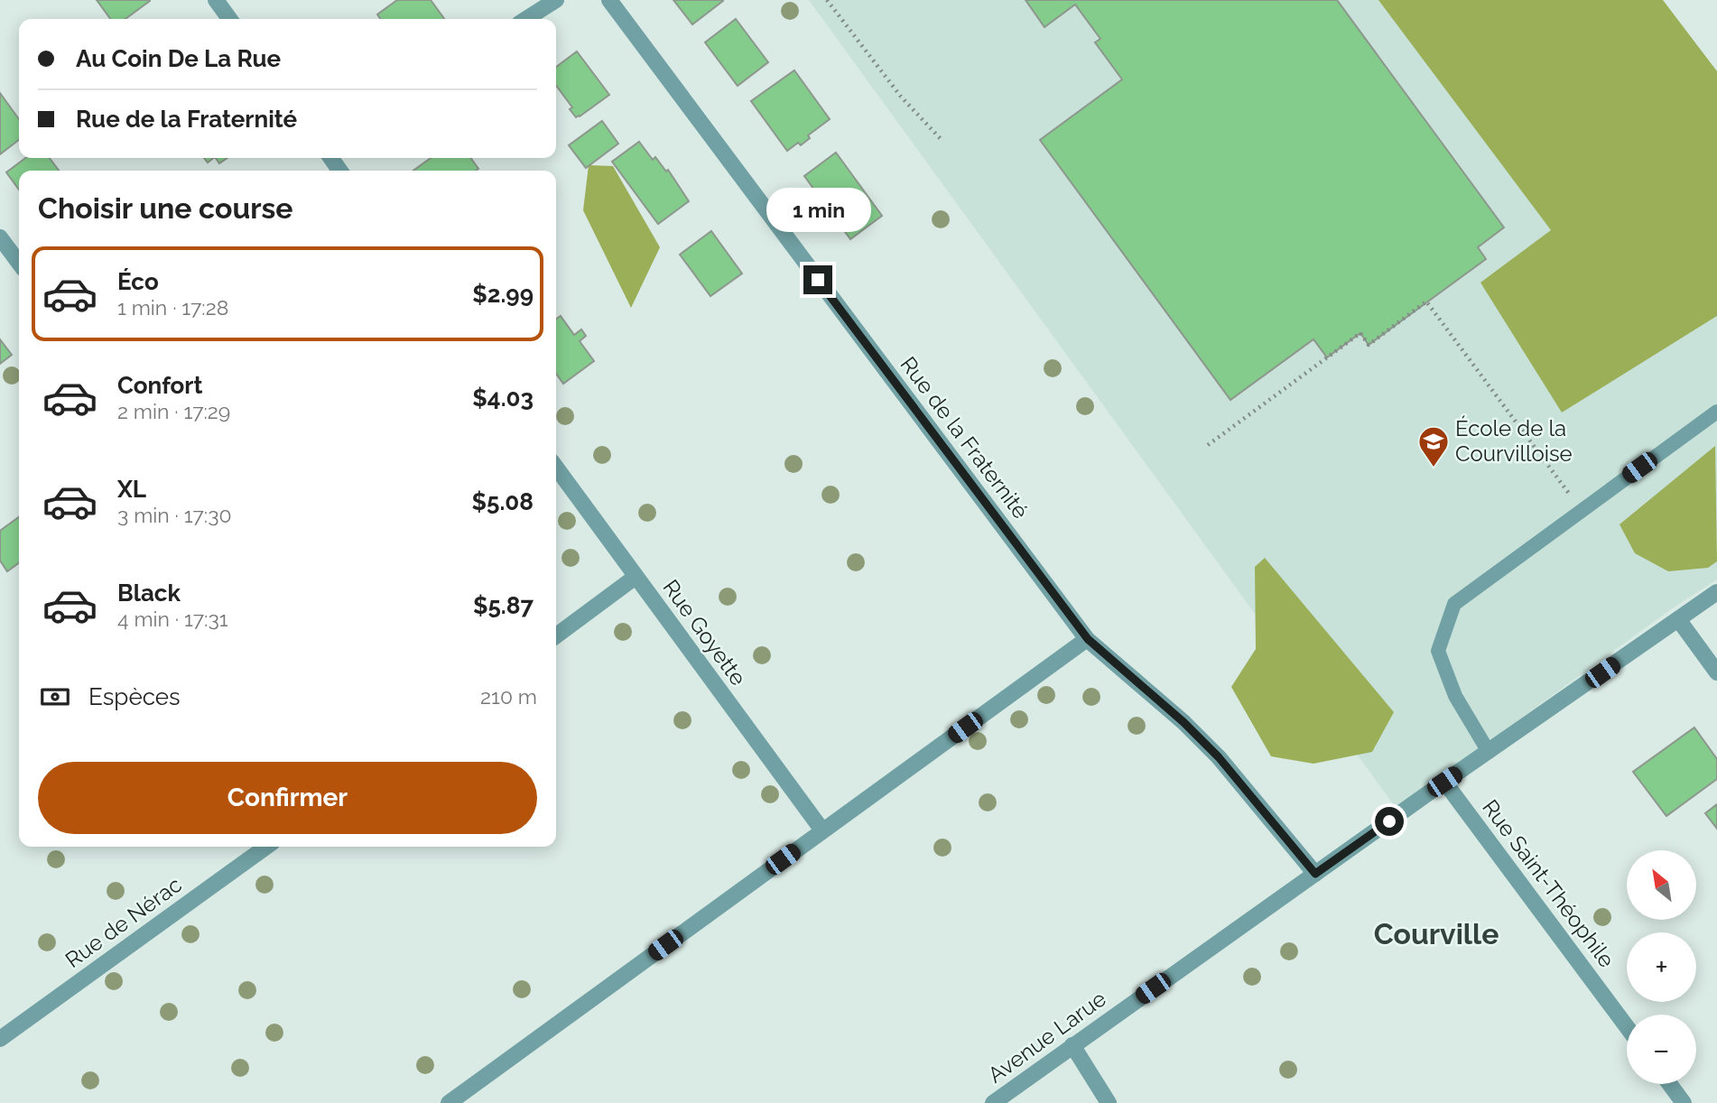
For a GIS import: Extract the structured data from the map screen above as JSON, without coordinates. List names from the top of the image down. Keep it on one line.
{"streets":{"street":["Rue de la Fraternité","Rue Goyette","Rue Saint-Théophile","Rue de Nérac","Avenue Larue"]},"crossings":[["Rue de la Fraternité","Avenue Larue"],["Rue Saint-Théophile","Avenue Larue"]],"districts":["Courville"],"places":{"school or university":["École de la Courvilloise"]},"north":"top left","page":{"banner":["Au Coin De La Rue","Rue de la Fraternité"],"heading":"Choisir une course","bubble":"1 min","list":[{"name":"Éco","note":"1 min · 17:28","value":"$2.99"},{"name":"Confort","note":"2 min · 17:29","value":"$4.03"},{"name":"XL","note":"3 min · 17:30","value":"$5.08"},{"name":"Black","note":"4 min · 17:31","value":"$5.87"}],"pay":["Espèces","210 m"],"buttons":"Confirmer","map_buttons":["+","−"]}}
